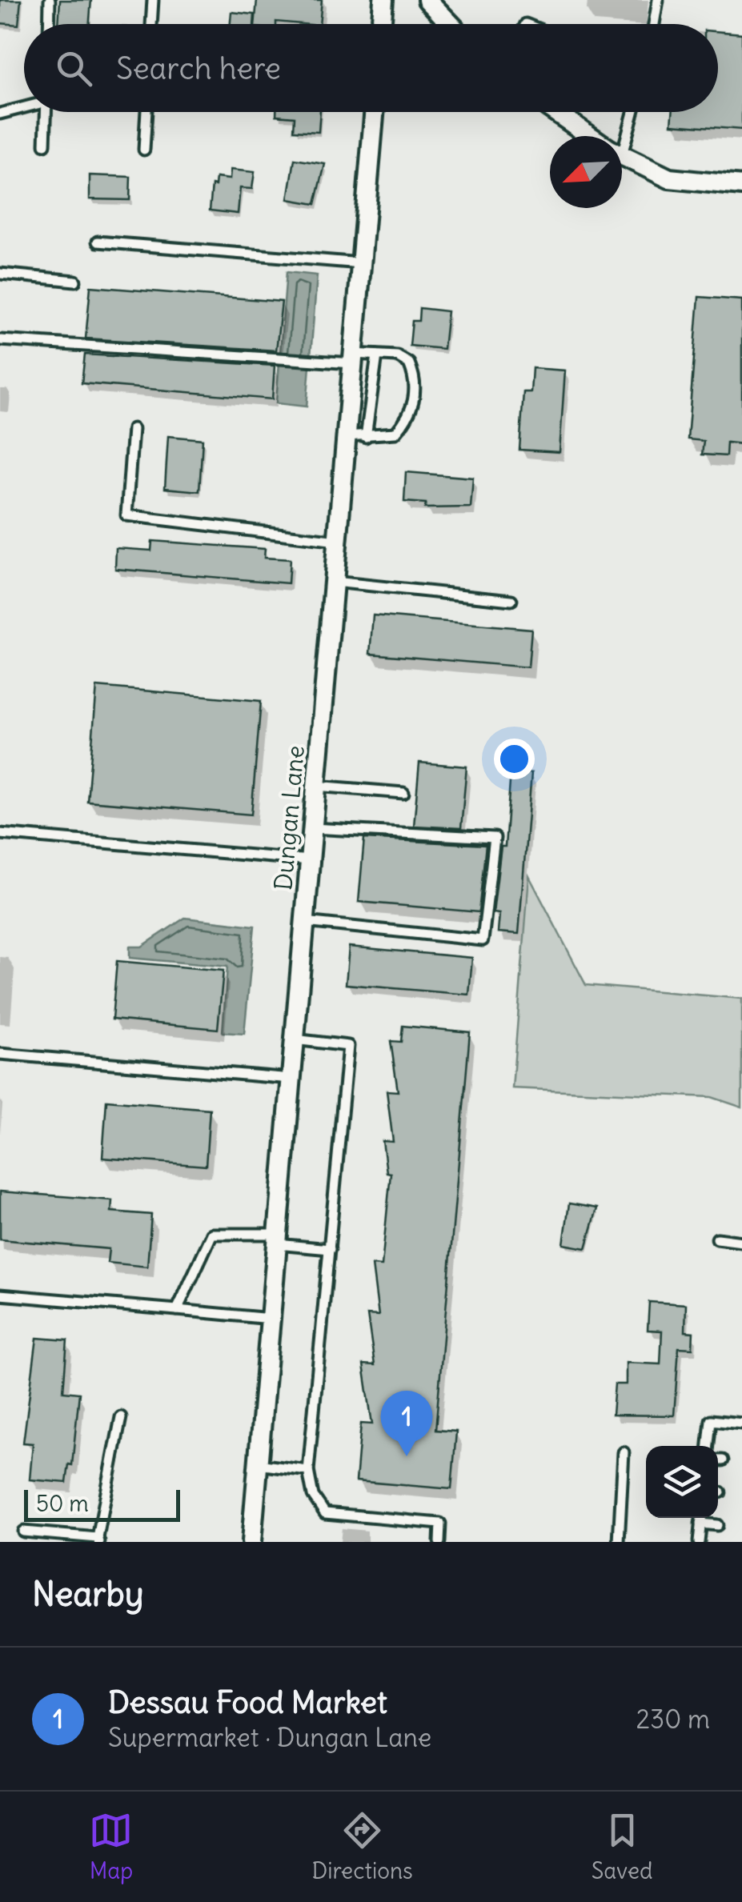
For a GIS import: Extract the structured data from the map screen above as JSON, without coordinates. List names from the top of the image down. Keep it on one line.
{"streets":{"street":["Dungan Lane"]},"scale_bar":"50 m","north":"bottom left","page":{"search":"Search here","pins":"1","scale":"50 m","heading":"Nearby","list":[{"mark":"1","name":"Dessau Food Market","note":"Supermarket · Dungan Lane","value":"230 m"}],"nav":["Map","Directions","Saved"]}}
